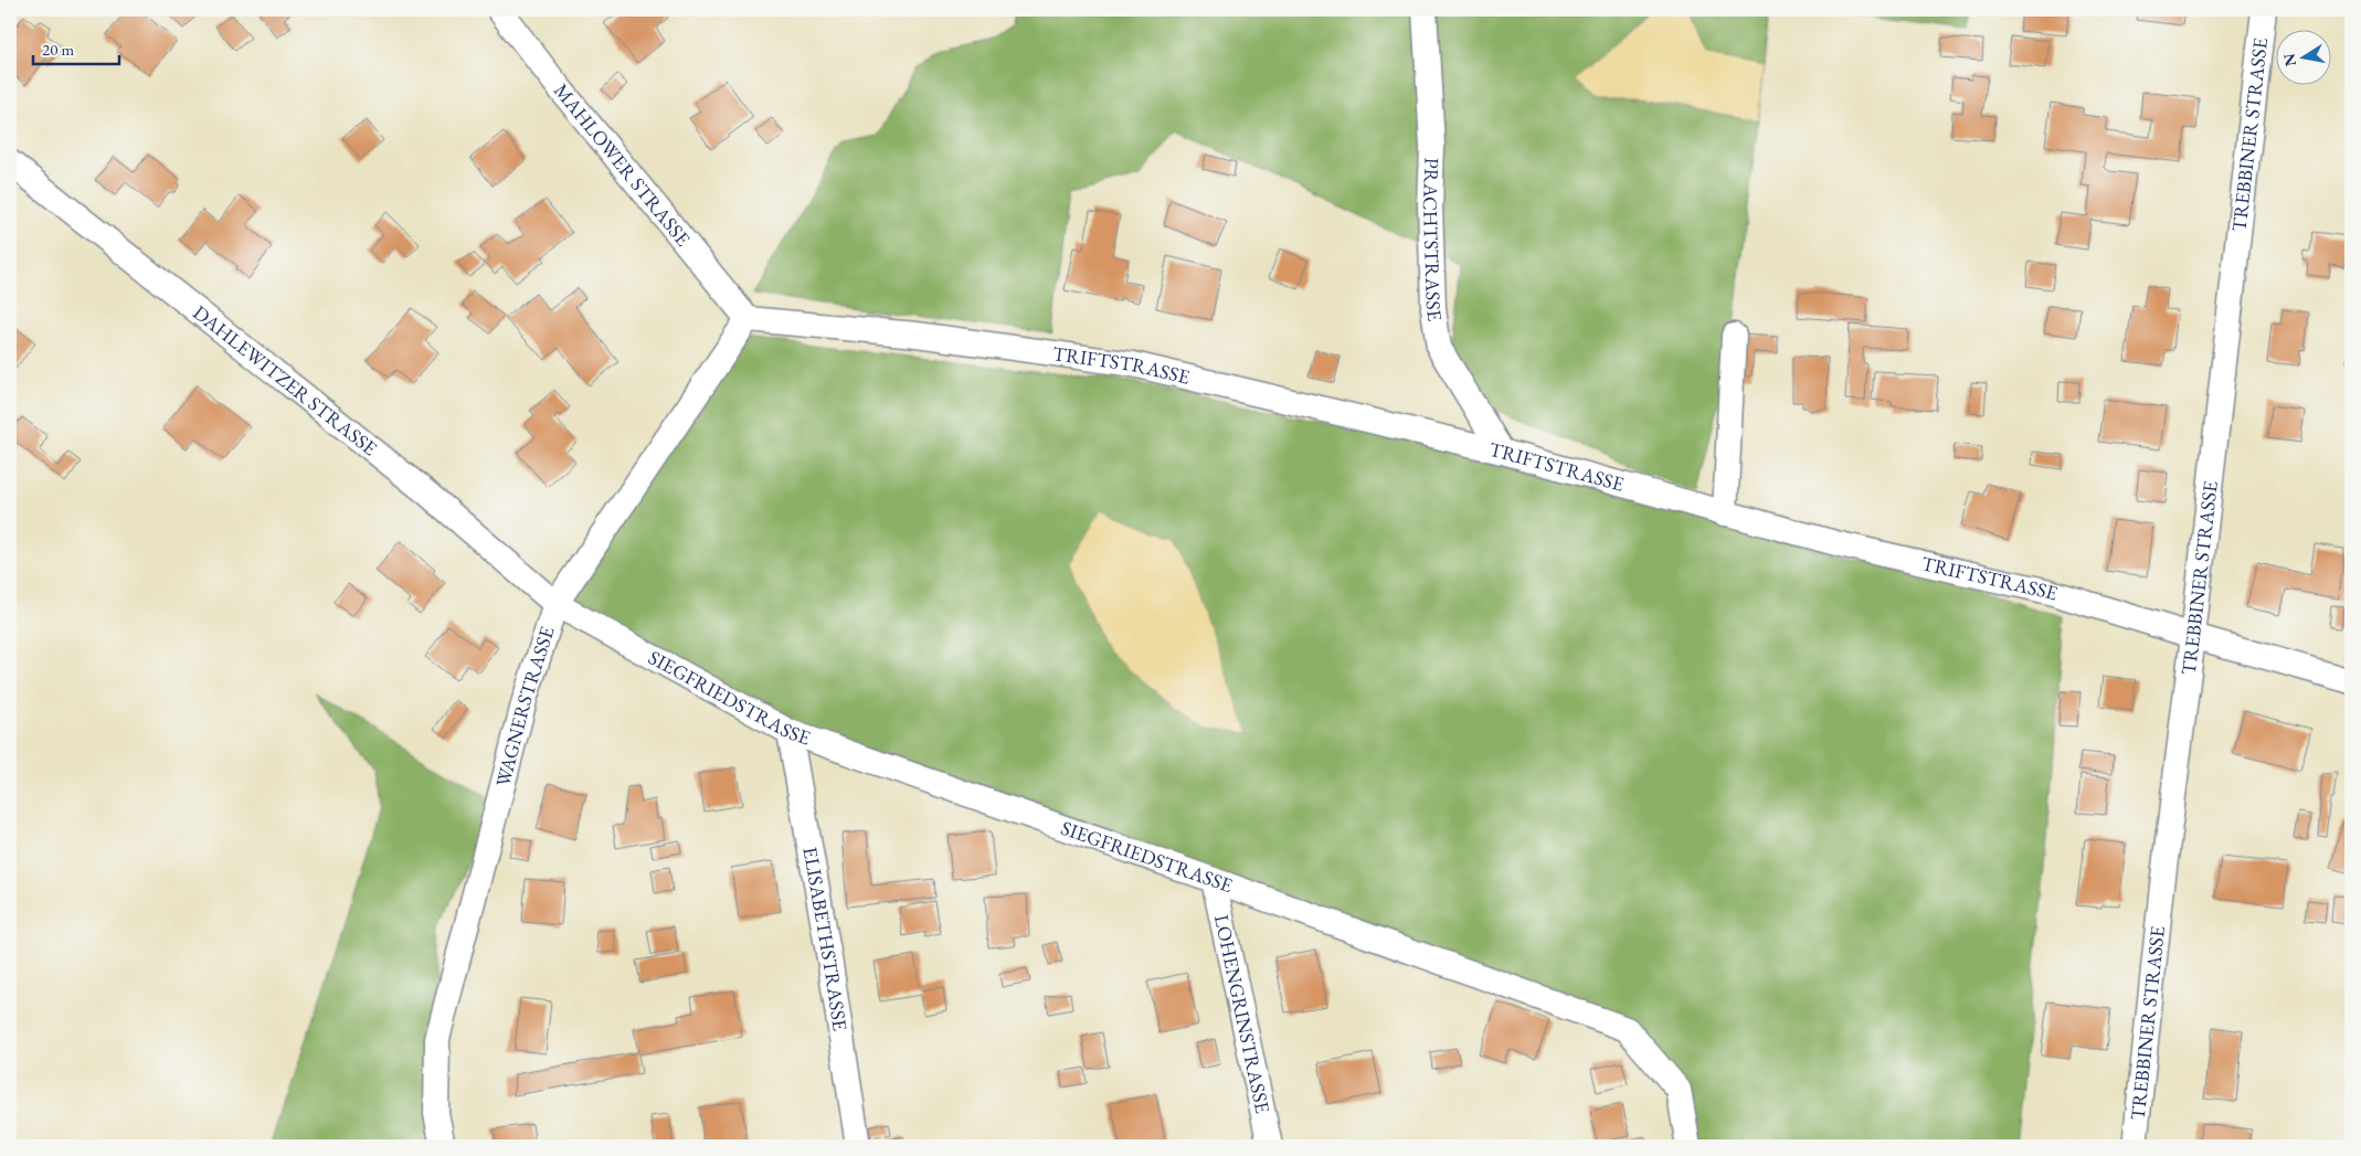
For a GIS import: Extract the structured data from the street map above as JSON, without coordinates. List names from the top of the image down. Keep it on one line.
{"streets":{"street":["TREBBINER STRASSE","MAHLOWER STRASSE","PRACHTSTRASSE","TRIFTSTRASSE","DAHLEWITZER STRASSE","SIEGFRIEDSTRASSE","WAGNERSTRASSE","ELISABETHSTRASSE","LOHENGRINSTRASSE"]},"crossings":[["TREBBINER STRASSE","TRIFTSTRASSE"],["MAHLOWER STRASSE","TRIFTSTRASSE"],["MAHLOWER STRASSE","WAGNERSTRASSE"],["PRACHTSTRASSE","TRIFTSTRASSE"],["TRIFTSTRASSE","WAGNERSTRASSE"],["DAHLEWITZER STRASSE","SIEGFRIEDSTRASSE"],["DAHLEWITZER STRASSE","WAGNERSTRASSE"],["SIEGFRIEDSTRASSE","WAGNERSTRASSE"],["SIEGFRIEDSTRASSE","ELISABETHSTRASSE"],["SIEGFRIEDSTRASSE","LOHENGRINSTRASSE"]],"scale_bar":"20 m","north":"left"}
